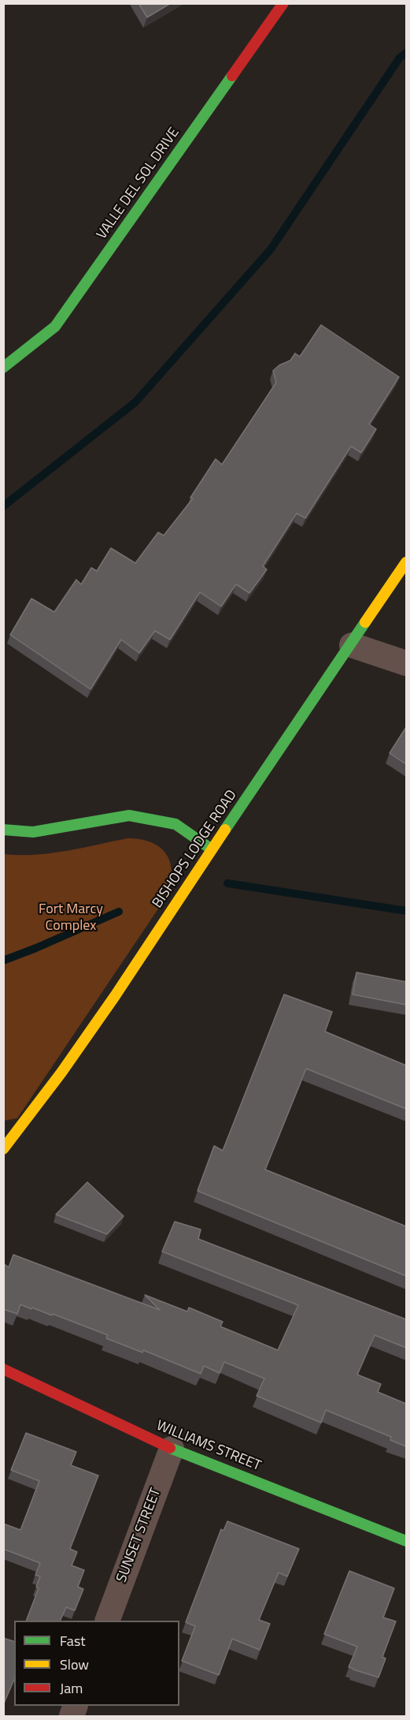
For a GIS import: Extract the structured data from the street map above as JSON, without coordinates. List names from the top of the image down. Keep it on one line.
{"streets":{"street":["VALLE DEL SOL DRIVE","BISHOPS LODGE ROAD","WILLIAMS STREET","SUNSET STREET"]},"crossings":[["WILLIAMS STREET","SUNSET STREET"]],"parks":["Fort Marcy Complex"],"legend":["Fast","Slow","Jam"]}
